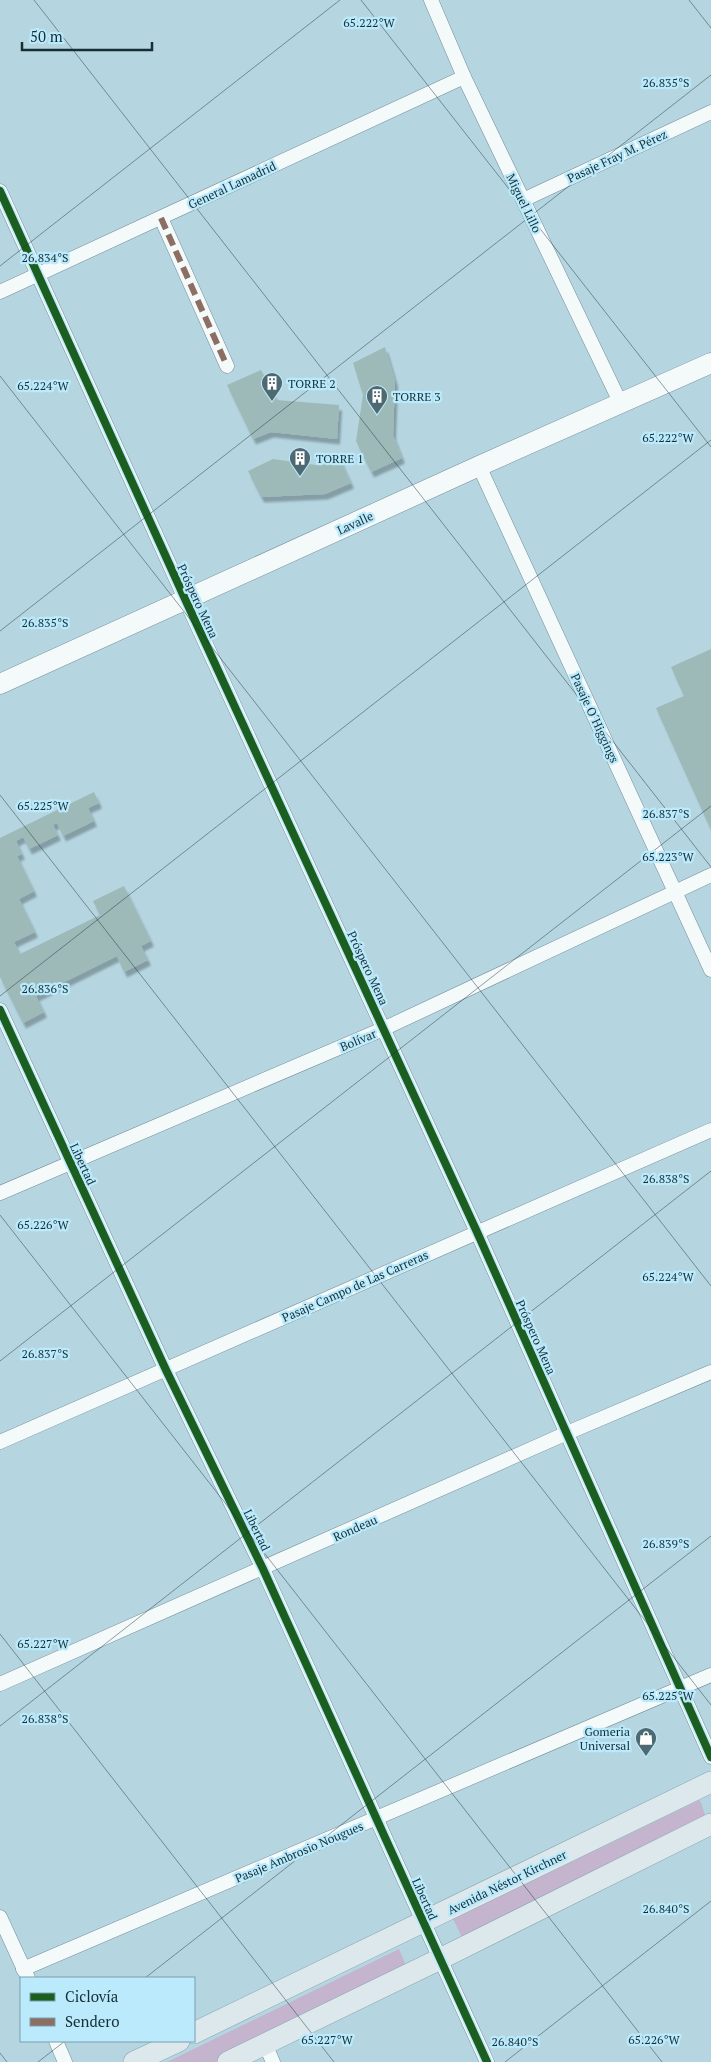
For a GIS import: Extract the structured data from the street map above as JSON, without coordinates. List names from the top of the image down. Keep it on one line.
{"streets":{"main road":["Avenida Néstor Kirchner"],"street":["Pasaje Fray M. Pérez","General Lamadrid","Miguel Lillo","Lavalle","Próspero Mena","Pasaje O´Higgings","Bolívar","Libertad","Pasaje Campo de Las Carreras","Rondeau","Pasaje Ambrosio Nougues"]},"crossings":[["Pasaje Fray M. Pérez","Miguel Lillo"],["General Lamadrid","Miguel Lillo"],["General Lamadrid","Próspero Mena"],["Miguel Lillo","Lavalle"],["Lavalle","Próspero Mena"],["Lavalle","Pasaje O´Higgings"],["Próspero Mena","Bolívar"],["Próspero Mena","Pasaje Campo de Las Carreras"],["Próspero Mena","Rondeau"],["Próspero Mena","Pasaje Ambrosio Nougues"],["Pasaje O´Higgings","Bolívar"],["Bolívar","Libertad"],["Libertad","Pasaje Campo de Las Carreras"],["Libertad","Rondeau"],["Libertad","Pasaje Ambrosio Nougues"],["Libertad","Avenida Néstor Kirchner"]],"places":{"building":["TORRE 2","TORRE 3","TORRE 1"],"shop":["Gomeria Universal"]},"legend":["Ciclovía","Sendero"],"scale_bar":"50 m","coordinates":["65.222°W","26.835°S","26.834°S","65.224°W","65.225°W","26.837°S","65.223°W","26.836°S","26.838°S","65.226°W","26.839°S","65.227°W","26.840°S"]}
